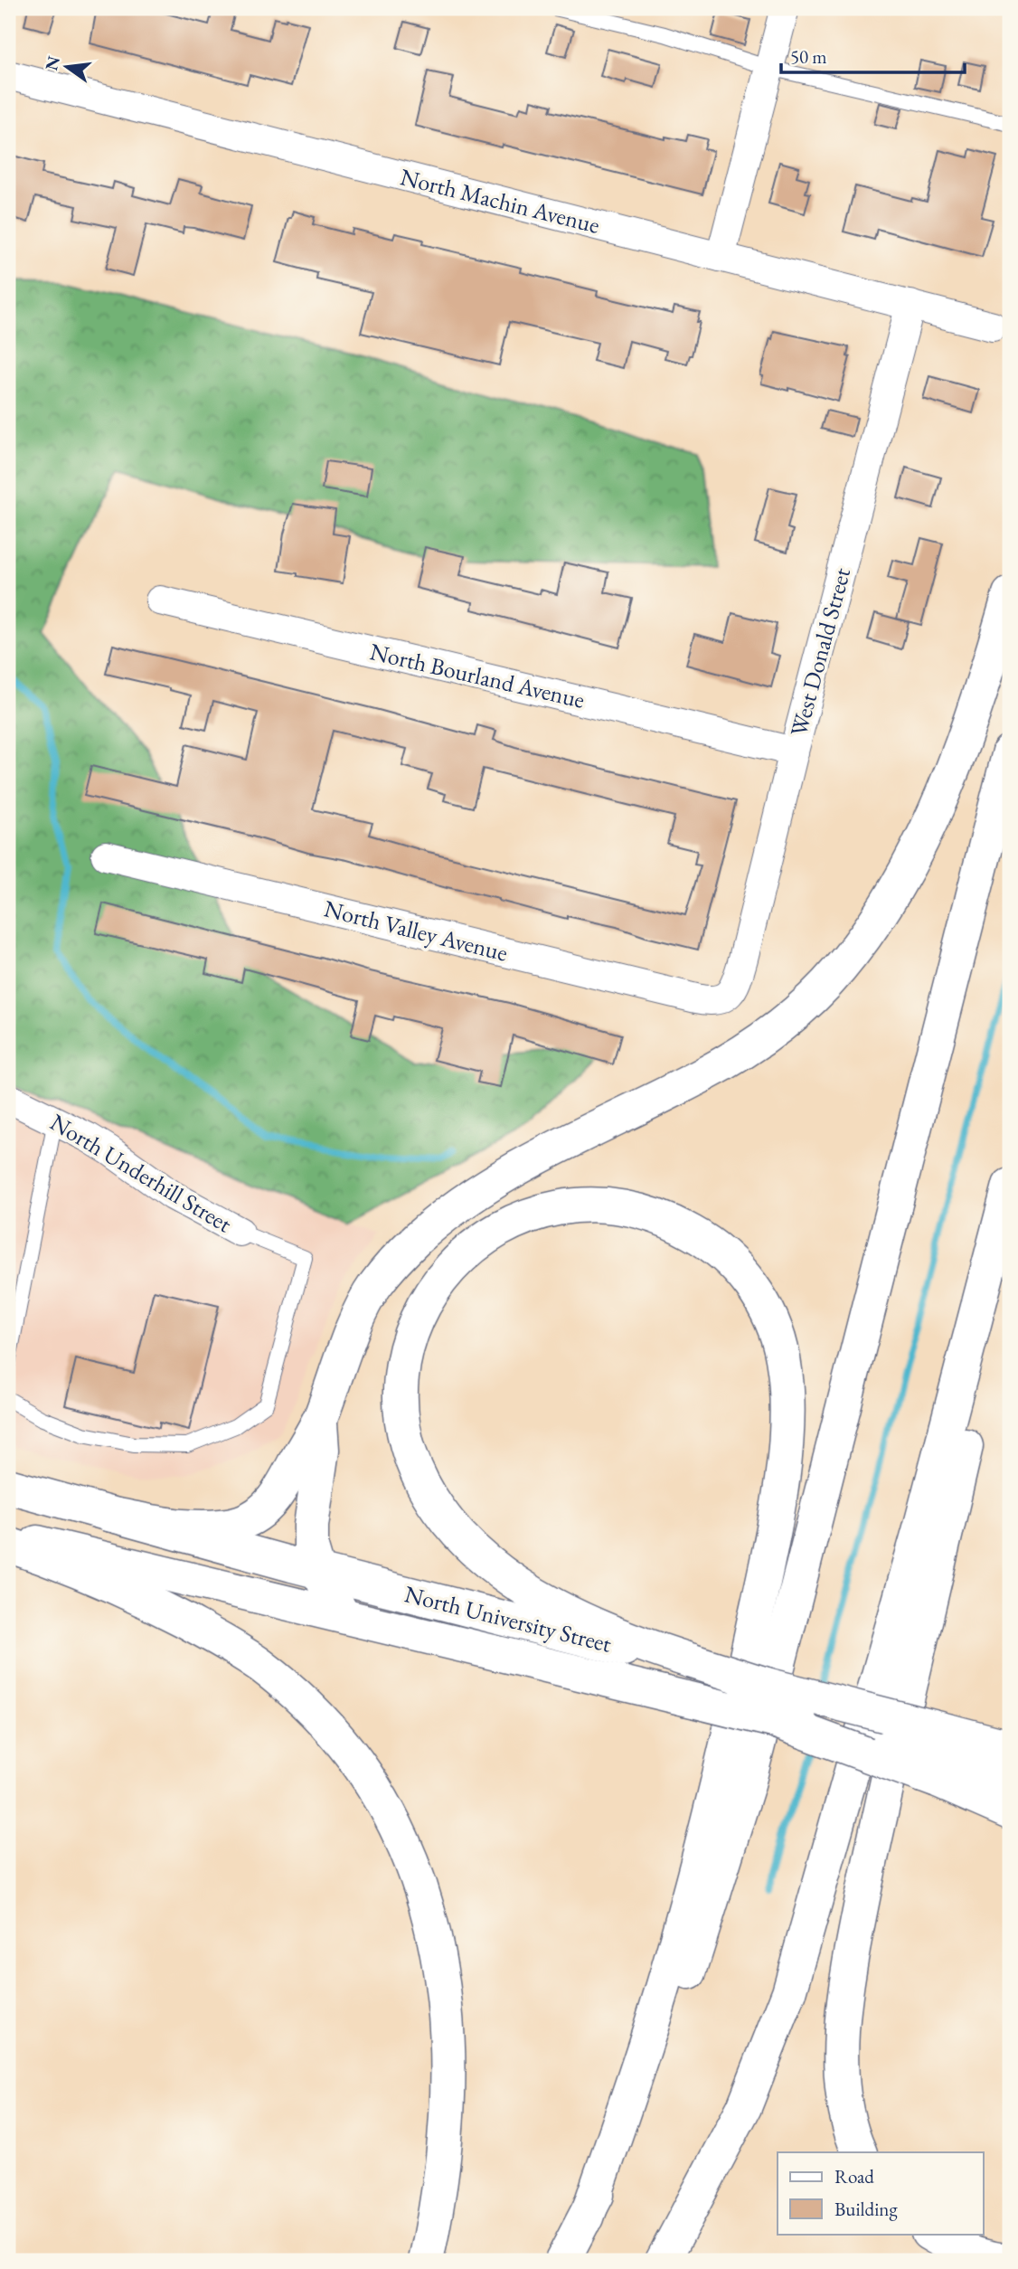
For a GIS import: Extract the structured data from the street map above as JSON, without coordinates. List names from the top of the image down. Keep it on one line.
{"streets":{"main road":["North University Street"],"street":["North Machin Avenue","West Donald Street","North Bourland Avenue","North Valley Avenue","North Underhill Street"]},"crossings":[["North Machin Avenue","West Donald Street"],["West Donald Street","North Bourland Avenue"],["West Donald Street","North Valley Avenue"]],"legend":["Road","Building"],"scale_bar":"50 m","north":"left"}
